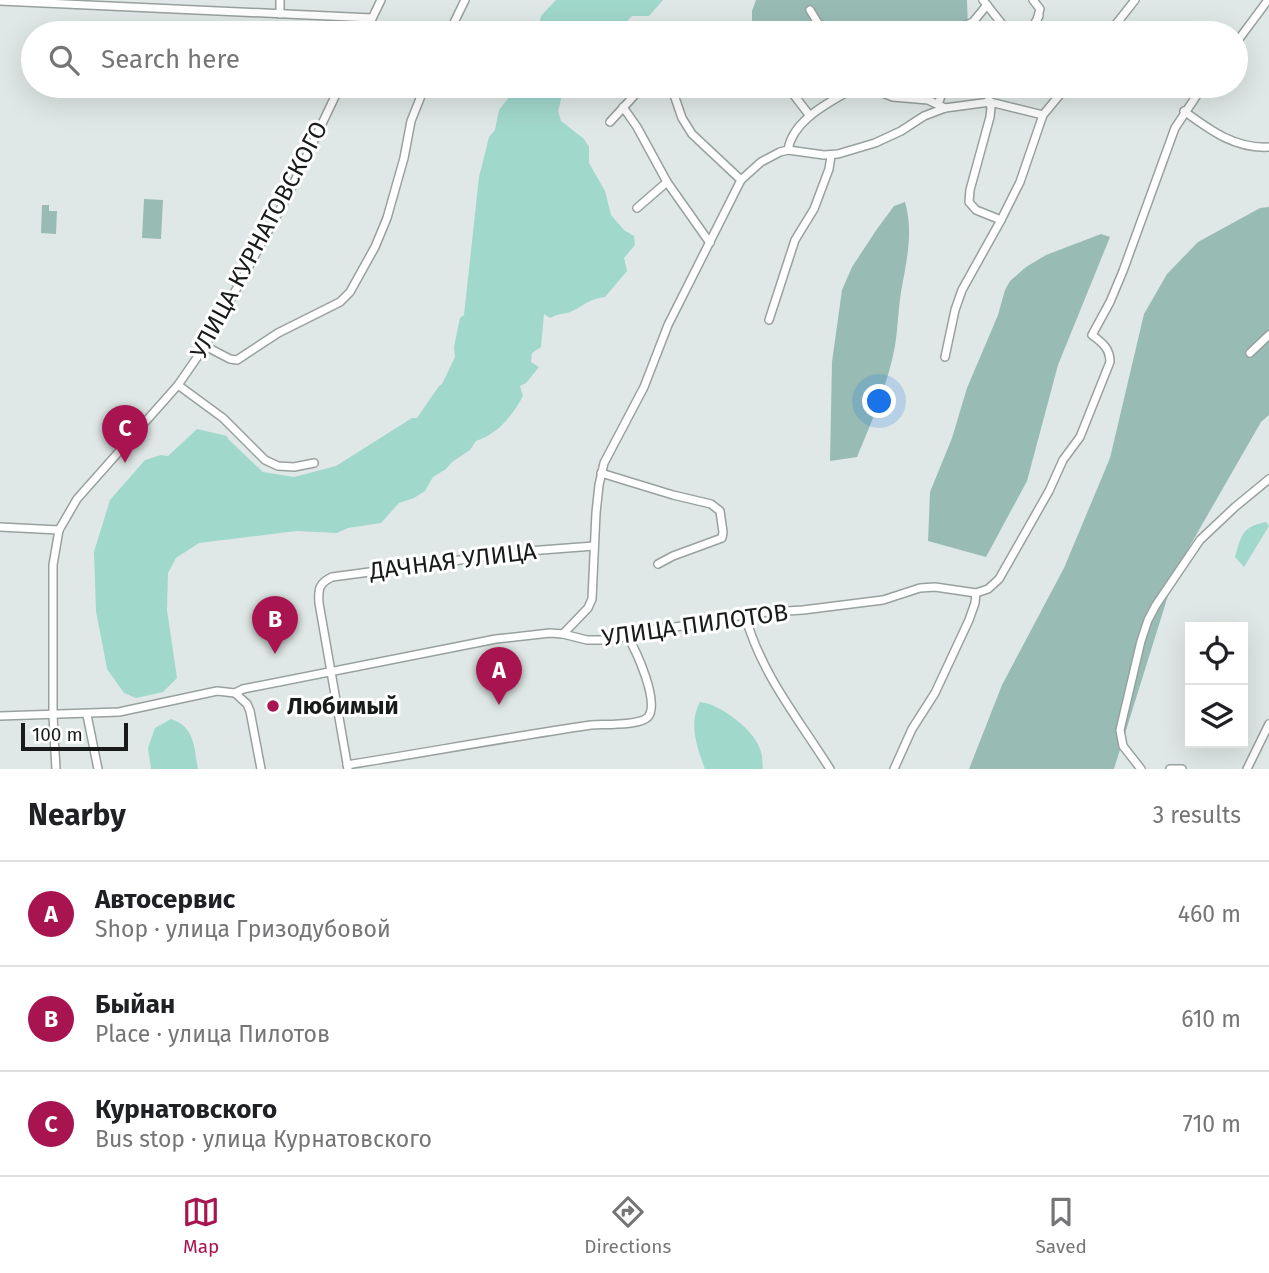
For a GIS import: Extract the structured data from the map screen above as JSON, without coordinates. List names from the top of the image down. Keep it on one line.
{"streets":{"street":["УЛИЦА КУРНАТОВСКОГО","ДАЧНАЯ УЛИЦА","УЛИЦА ПИЛОТОВ"]},"crossings":[["УЛИЦА КУРНАТОВСКОГО","УЛИЦА ПИЛОТОВ"],["ДАЧНАЯ УЛИЦА","УЛИЦА ПИЛОТОВ"]],"places":["Любимый"],"scale_bar":"100 m","page":{"search":"Search here","pins":["C","B","A"],"scale":"100 m","heading":["Nearby","3 results"],"list":[{"mark":"A","name":"Автосервис","note":"Shop · улица Гризодубовой","value":"460 m"},{"mark":"B","name":"Быйан","note":"Place · улица Пилотов","value":"610 m"},{"mark":"C","name":"Курнатовского","note":"Bus stop · улица Курнатовского","value":"710 m"}],"nav":["Map","Directions","Saved"]}}
